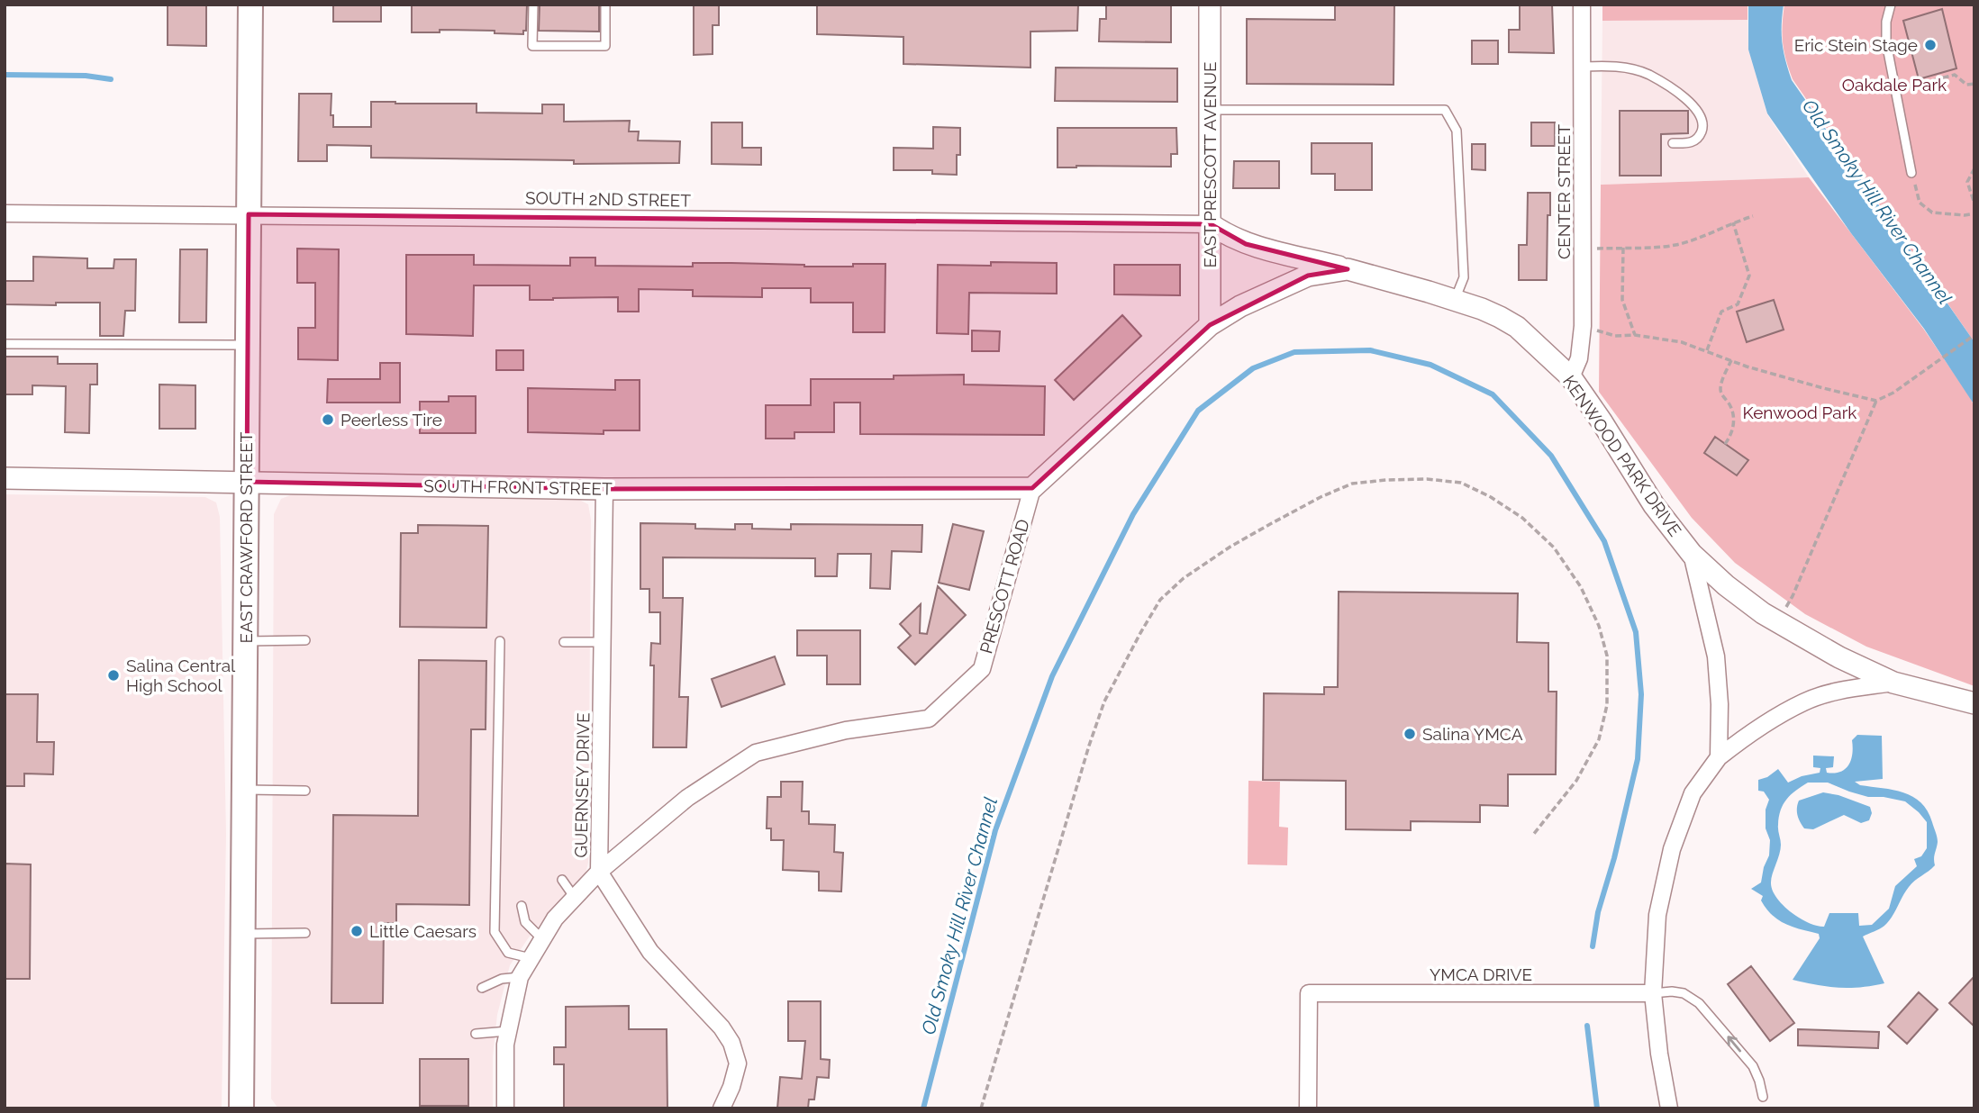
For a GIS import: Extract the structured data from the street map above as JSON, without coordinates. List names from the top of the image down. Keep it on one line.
{"streets":{"main road":["EAST CRAWFORD STREET"],"street":["EAST PRESCOTT AVENUE","CENTER STREET","SOUTH 2ND STREET","KENWOOD PARK DRIVE","SOUTH FRONT STREET","PRESCOTT ROAD","GUERNSEY DRIVE","YMCA DRIVE"]},"crossings":[["EAST PRESCOTT AVENUE","SOUTH 2ND STREET"],["EAST PRESCOTT AVENUE","KENWOOD PARK DRIVE"],["CENTER STREET","KENWOOD PARK DRIVE"],["SOUTH 2ND STREET","KENWOOD PARK DRIVE"],["SOUTH 2ND STREET","EAST CRAWFORD STREET"],["SOUTH FRONT STREET","EAST CRAWFORD STREET"],["SOUTH FRONT STREET","PRESCOTT ROAD"],["SOUTH FRONT STREET","GUERNSEY DRIVE"],["PRESCOTT ROAD","GUERNSEY DRIVE"]],"water":["Old Smoky Hill River Channel"],"parks":["Oakdale Park","Kenwood Park"],"places":["Eric Stein Stage","Peerless Tire","Salina Central High School","Salina YMCA","Little Caesars"]}
